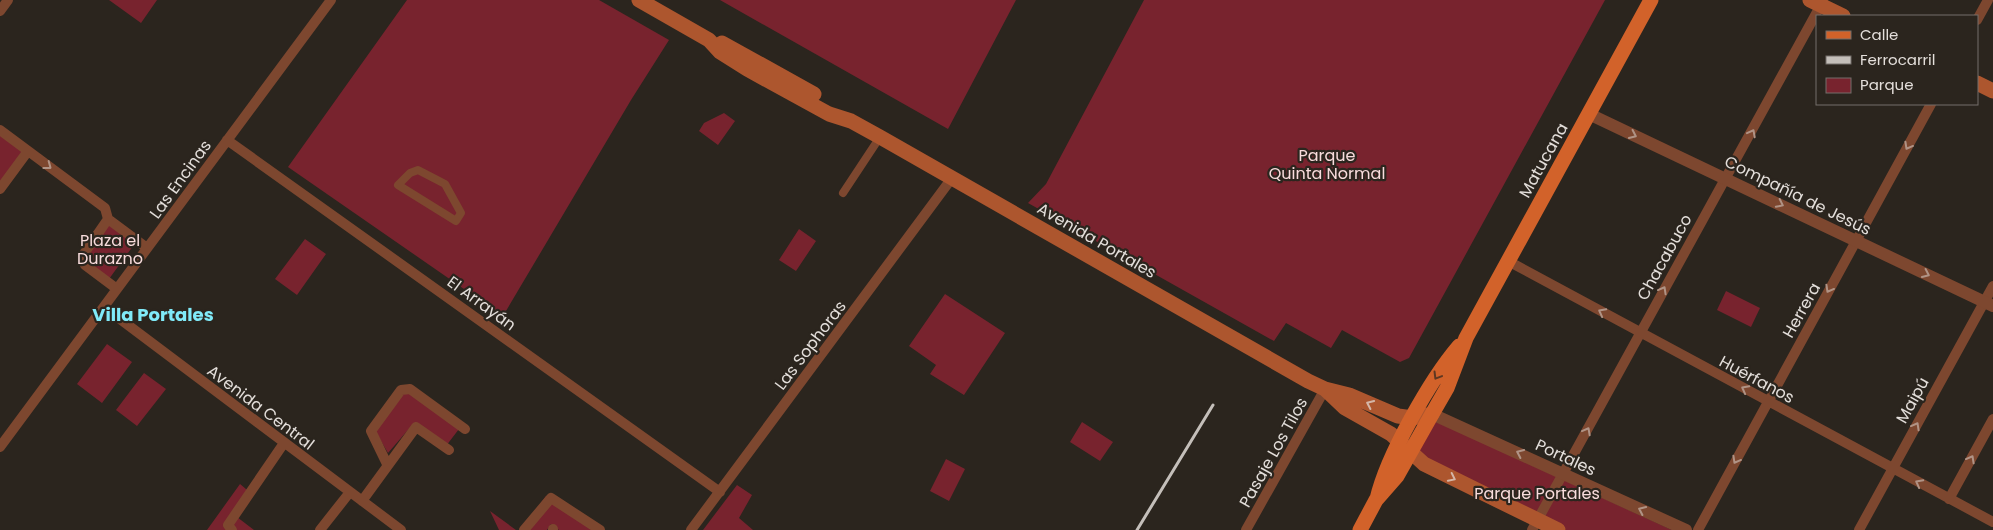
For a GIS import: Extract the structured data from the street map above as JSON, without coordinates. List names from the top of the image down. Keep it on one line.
{"streets":{"main road":["Matucana","Avenida Portales"],"street":["Las Encinas","Compañía de Jesús","Chacabuco","El Arrayán","Herrera","Las Sophoras","Huérfanos","Maipú","Avenida Central","Pasaje Los Tilos","Portales"]},"crossings":[["Matucana","Compañía de Jesús"],["Matucana","Avenida Portales"],["Matucana","Huérfanos"],["Matucana","Portales"],["Las Encinas","El Arrayán"],["Las Encinas","Avenida Central"],["Compañía de Jesús","Chacabuco"],["Compañía de Jesús","Herrera"],["Compañía de Jesús","Maipú"],["Avenida Portales","Chacabuco"],["Avenida Portales","Las Sophoras"],["Avenida Portales","Pasaje Los Tilos"],["Avenida Portales","Portales"],["Chacabuco","Huérfanos"],["Chacabuco","Portales"],["El Arrayán","Las Sophoras"],["Herrera","Huérfanos"],["Huérfanos","Maipú"]],"one_way":["Compañía de Jesús","Chacabuco","Herrera","Huérfanos","Portales"],"districts":["Villa Portales"],"parks":["Parque Quinta Normal","Plaza el Durazno","Parque Portales"],"legend":["Calle","Ferrocarril","Parque"]}
